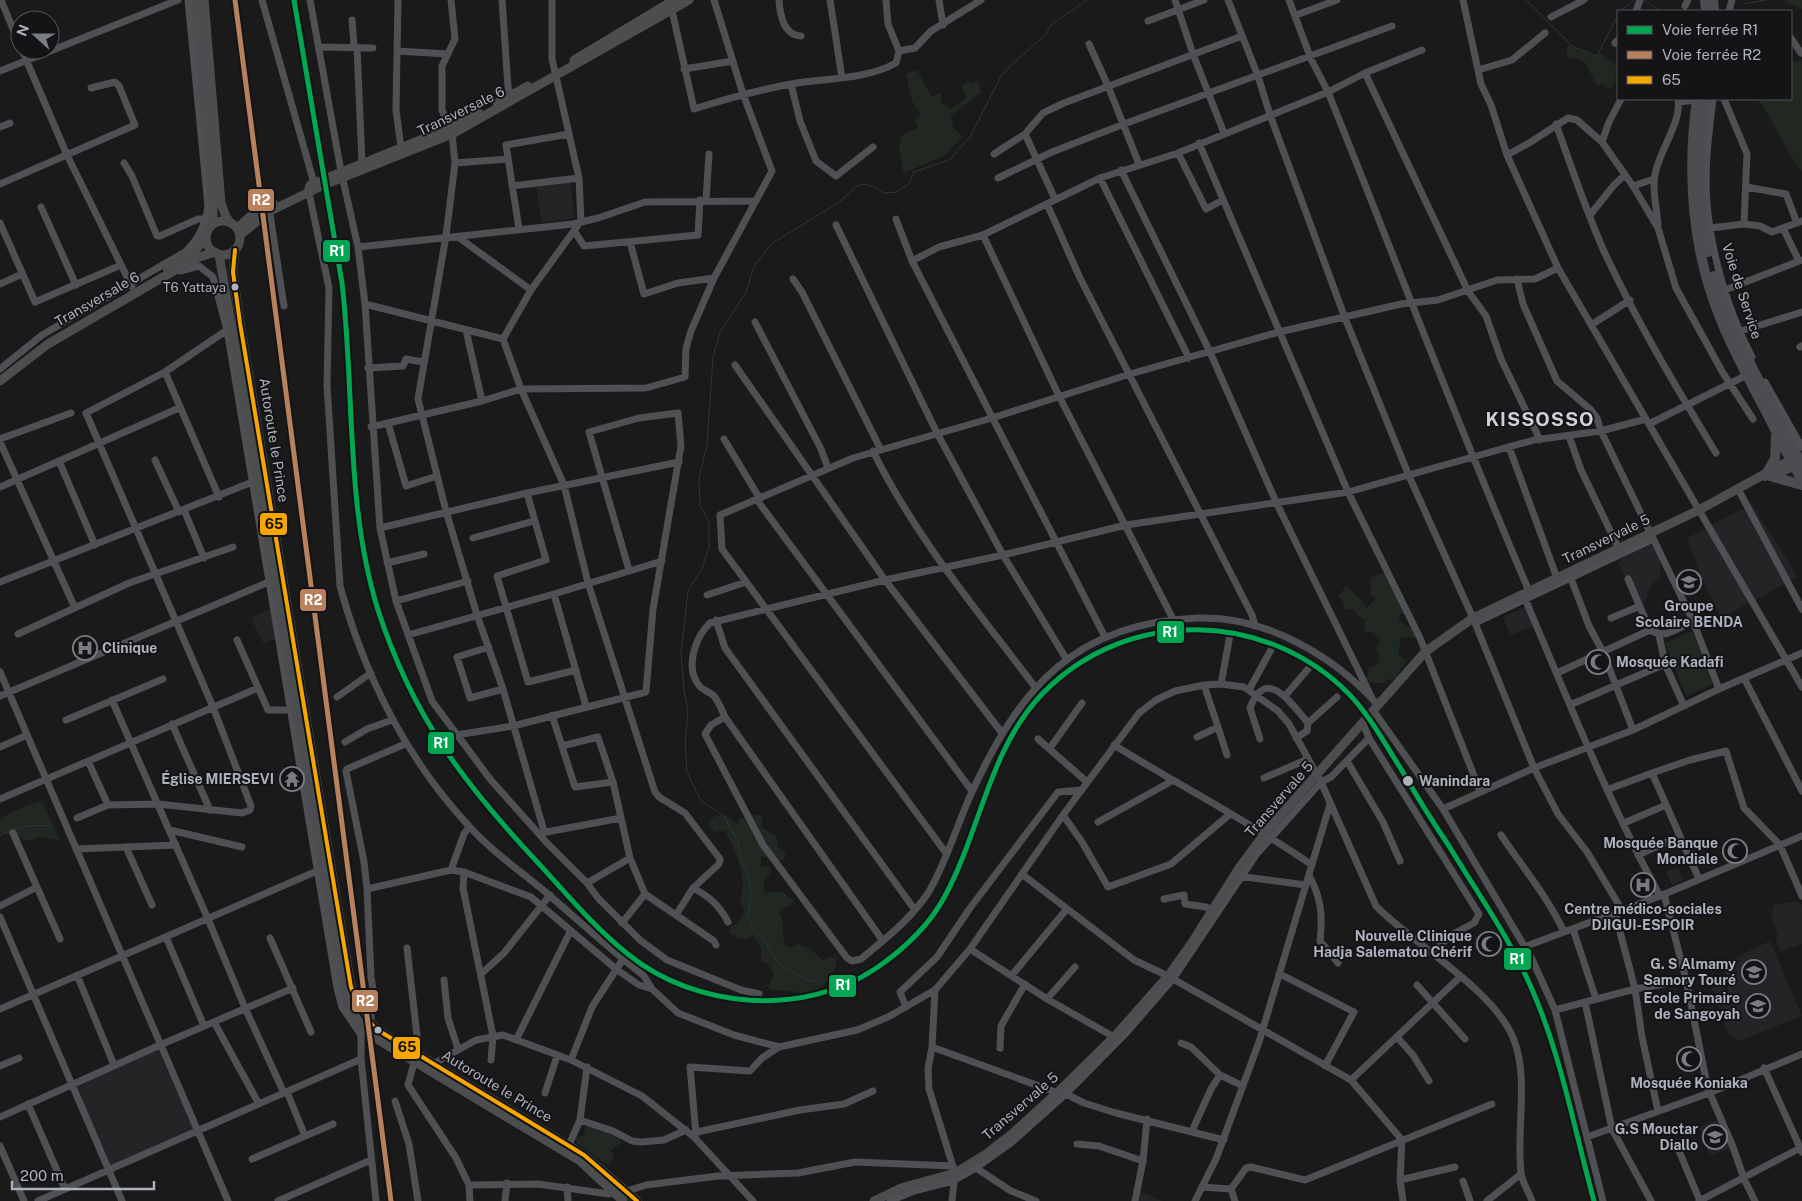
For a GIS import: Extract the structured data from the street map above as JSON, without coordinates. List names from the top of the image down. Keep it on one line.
{"streets":{"main road":["Transversale 6","Autoroute le Prince","Transvervale 5"],"street":["Voie de Service"]},"crossings":[["Transversale 6","Autoroute le Prince"],["Voie de Service","Transvervale 5"]],"districts":["KISSOSSO"],"places":{"other":["T6 Yattaya","Wanindara"],"school or university":["Groupe Scolaire BENDA","G. S Almamy Samory Touré","Ecole Primaire de Sangoyah","G.S Mouctar Diallo"],"hospital":["Clinique","Centre médico-sociales DJIGUI-ESPOIR"],"mosque":["Mosquée Kadafi","Mosquée Banque Mondiale","Nouvelle Clinique Hadja Salematou Chérif","Mosquée Koniaka"],"temple":["Église MIERSEVI"]},"lines":["rail line R1","rail line R2","transit line 65"],"legend":["Voie ferrée R1","Voie ferrée R2","65"],"scale_bar":"200 m","north":"left"}
